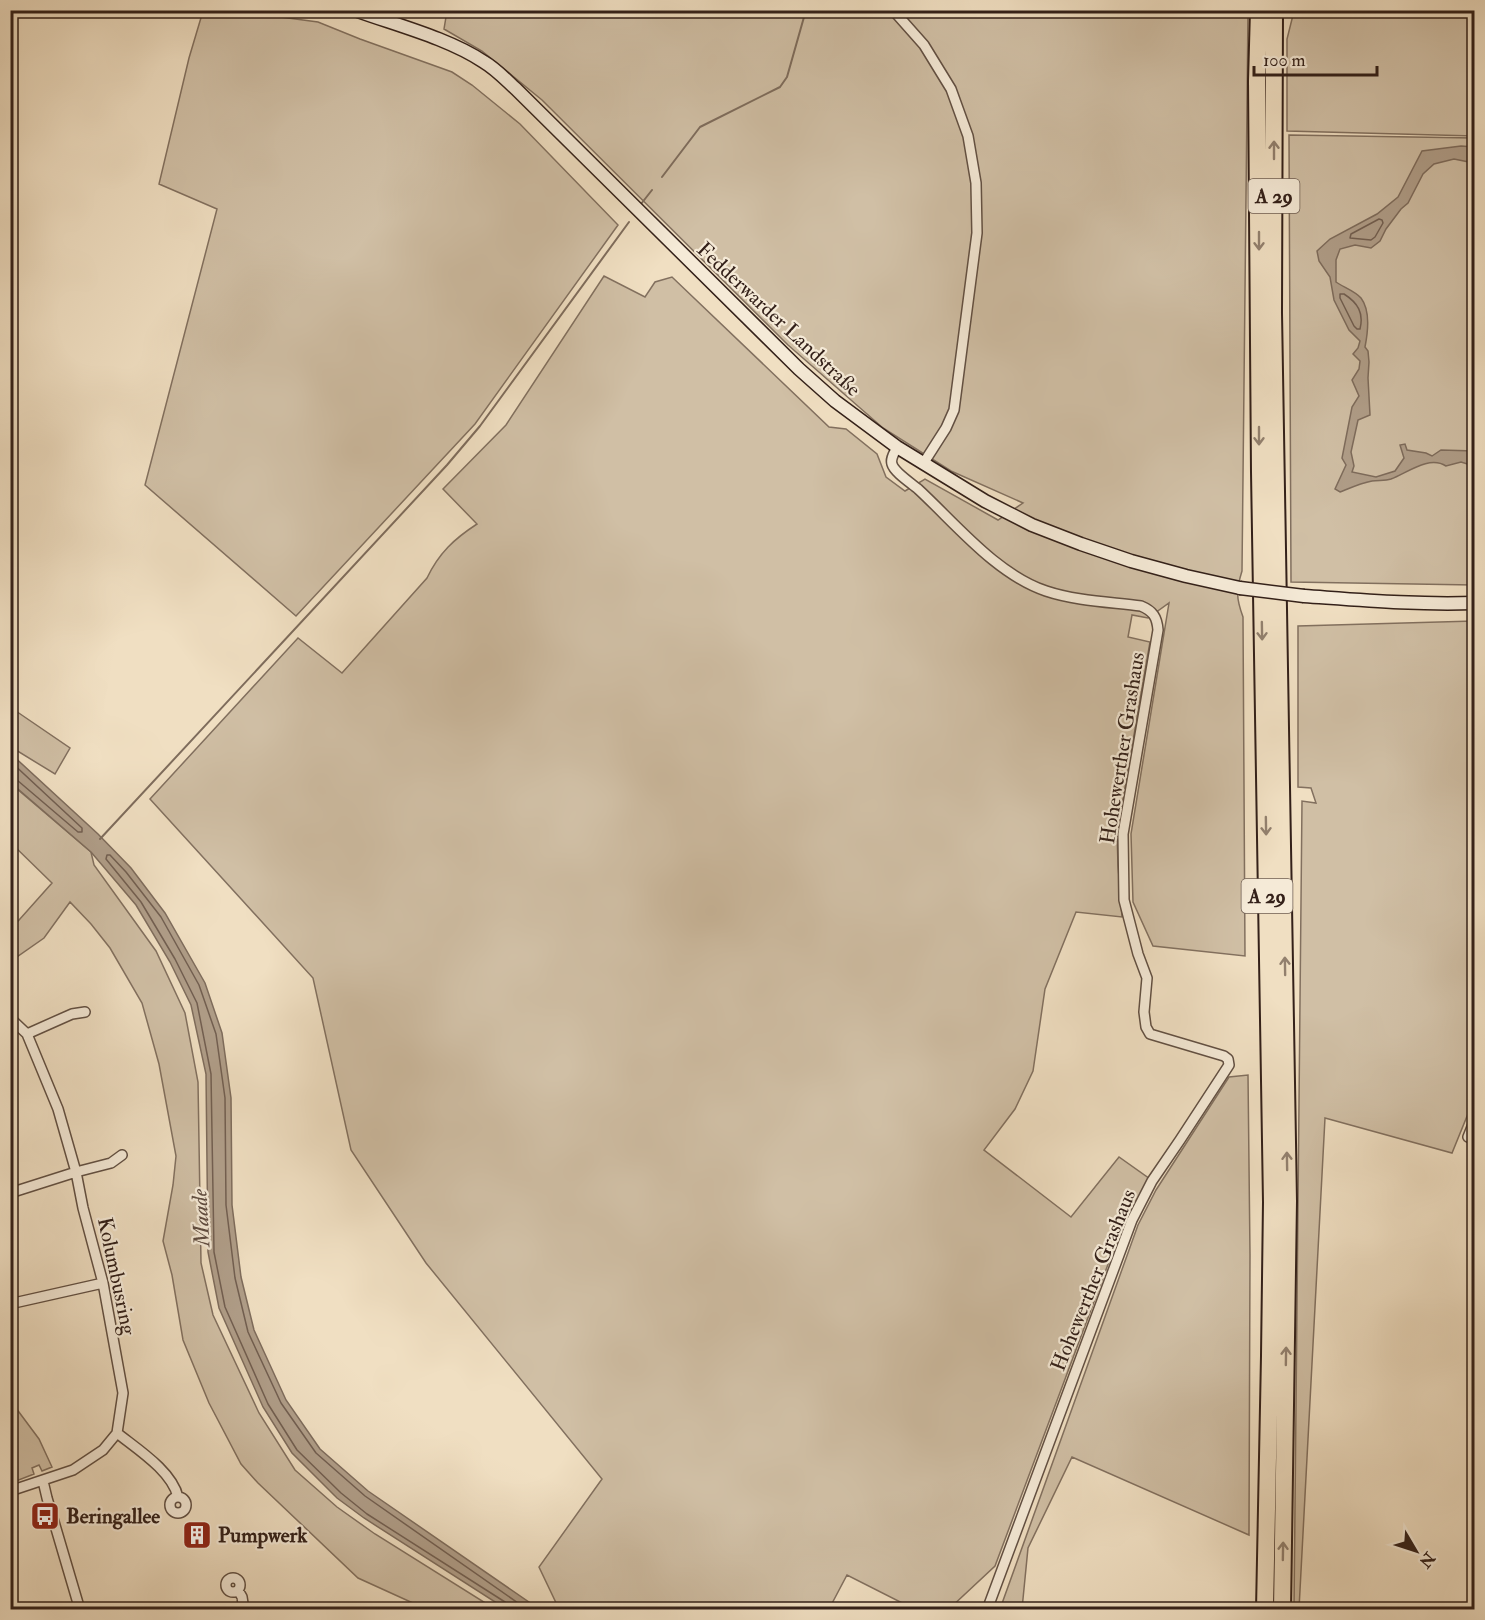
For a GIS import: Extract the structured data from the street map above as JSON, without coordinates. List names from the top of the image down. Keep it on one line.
{"streets":{"highway":["A 29"],"street":["Fedderwarder Landstraße","Hohewerther Grashaus","Kolumbusring"]},"crossings":[["Fedderwarder Landstraße","Hohewerther Grashaus"]],"water":["Maade"],"places":{"bus stop":["Beringallee"],"building":["Pumpwerk"]},"scale_bar":"100 m","north":"bottom right"}
